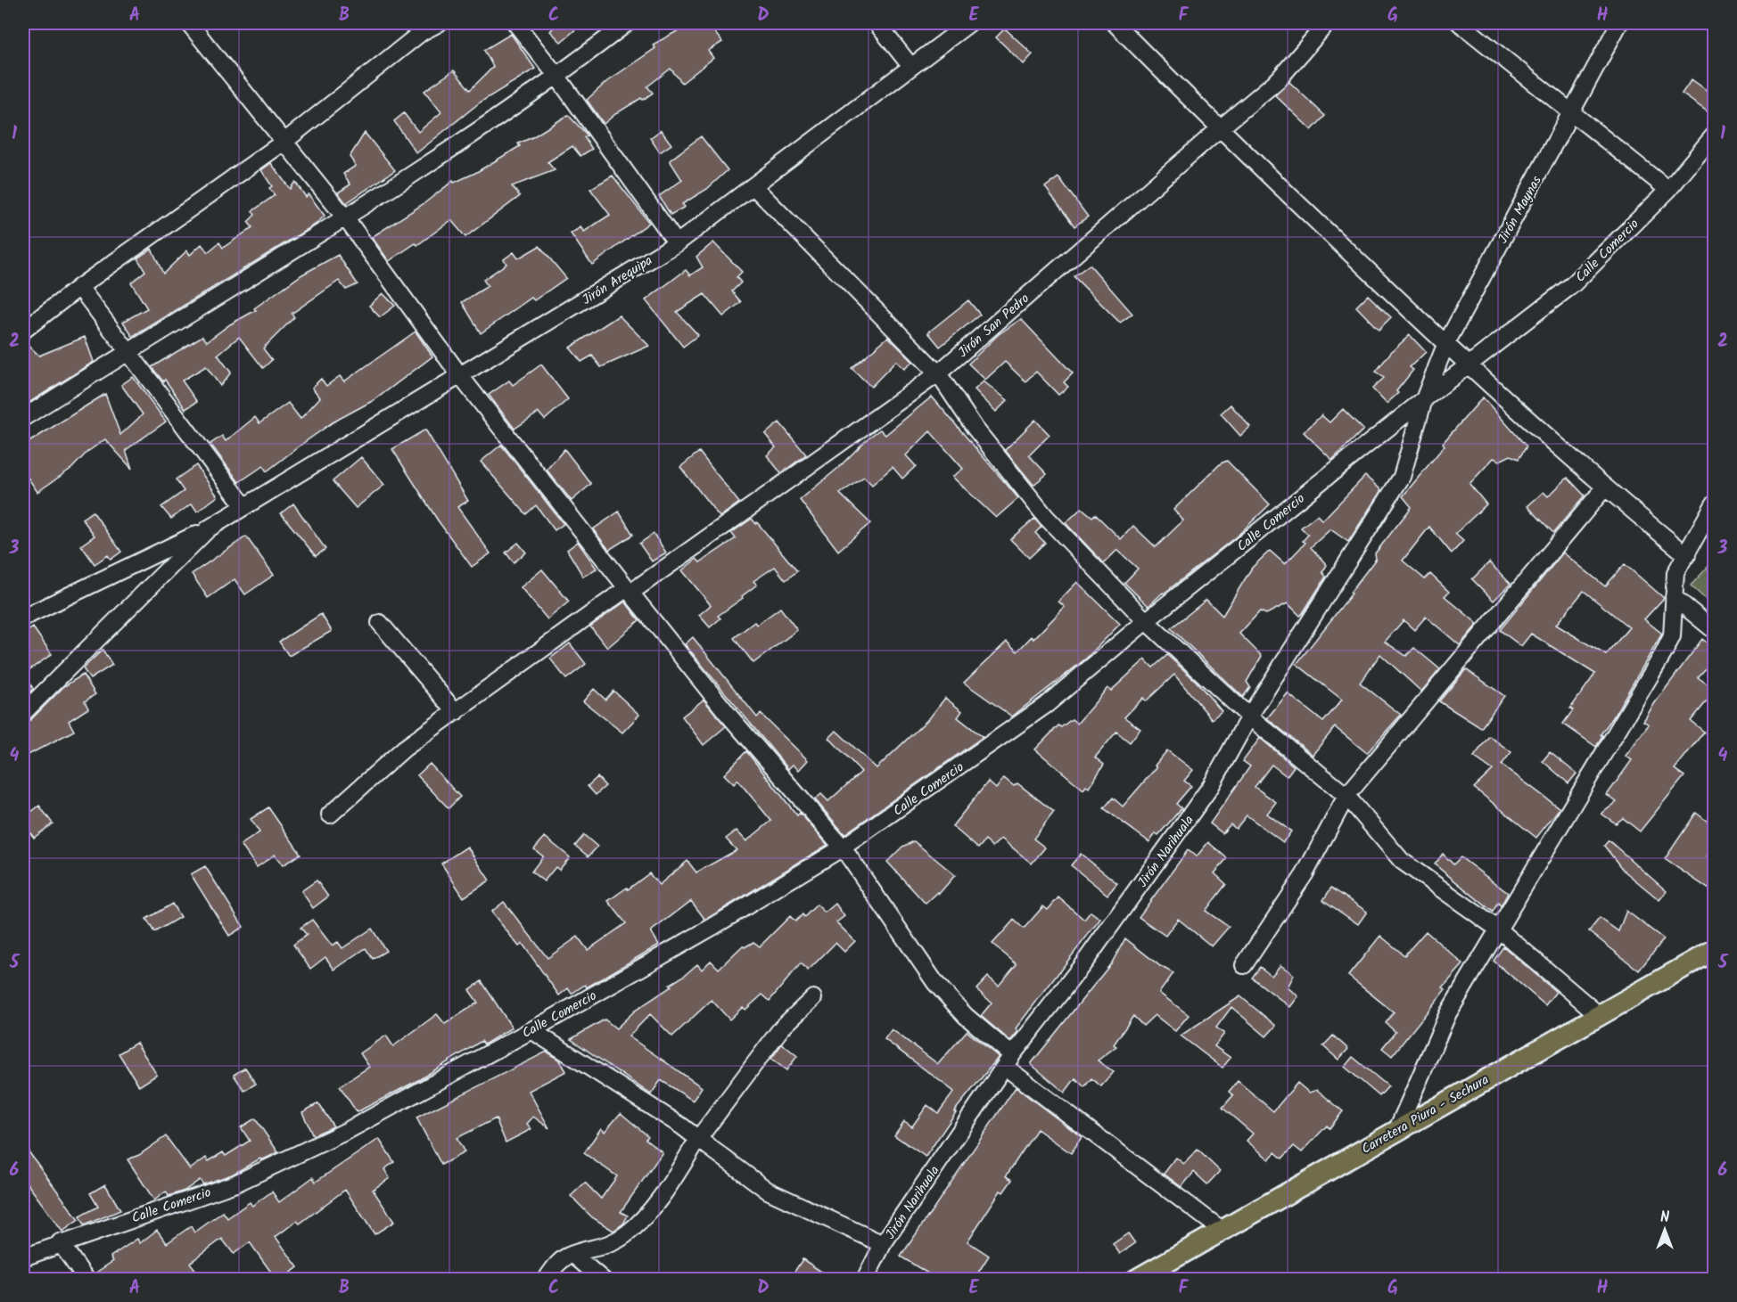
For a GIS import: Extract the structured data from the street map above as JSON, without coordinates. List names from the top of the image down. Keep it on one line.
{"streets":{"main road":["Carretera Piura - Sechura"],"street":["Jirón Maynas","Calle Comercio","Jirón Arequipa","Jirón San Pedro","Jirón Narihuala"]},"crossings":[["Jirón Maynas","Calle Comercio"],["Jirón Maynas","Jirón Narihuala"],["Calle Comercio","Jirón Narihuala"]],"north":"top","grid":{"columns":["A","B","C","D","E","F","G","H"],"rows":["1","2","3","4","5","6"]}}
